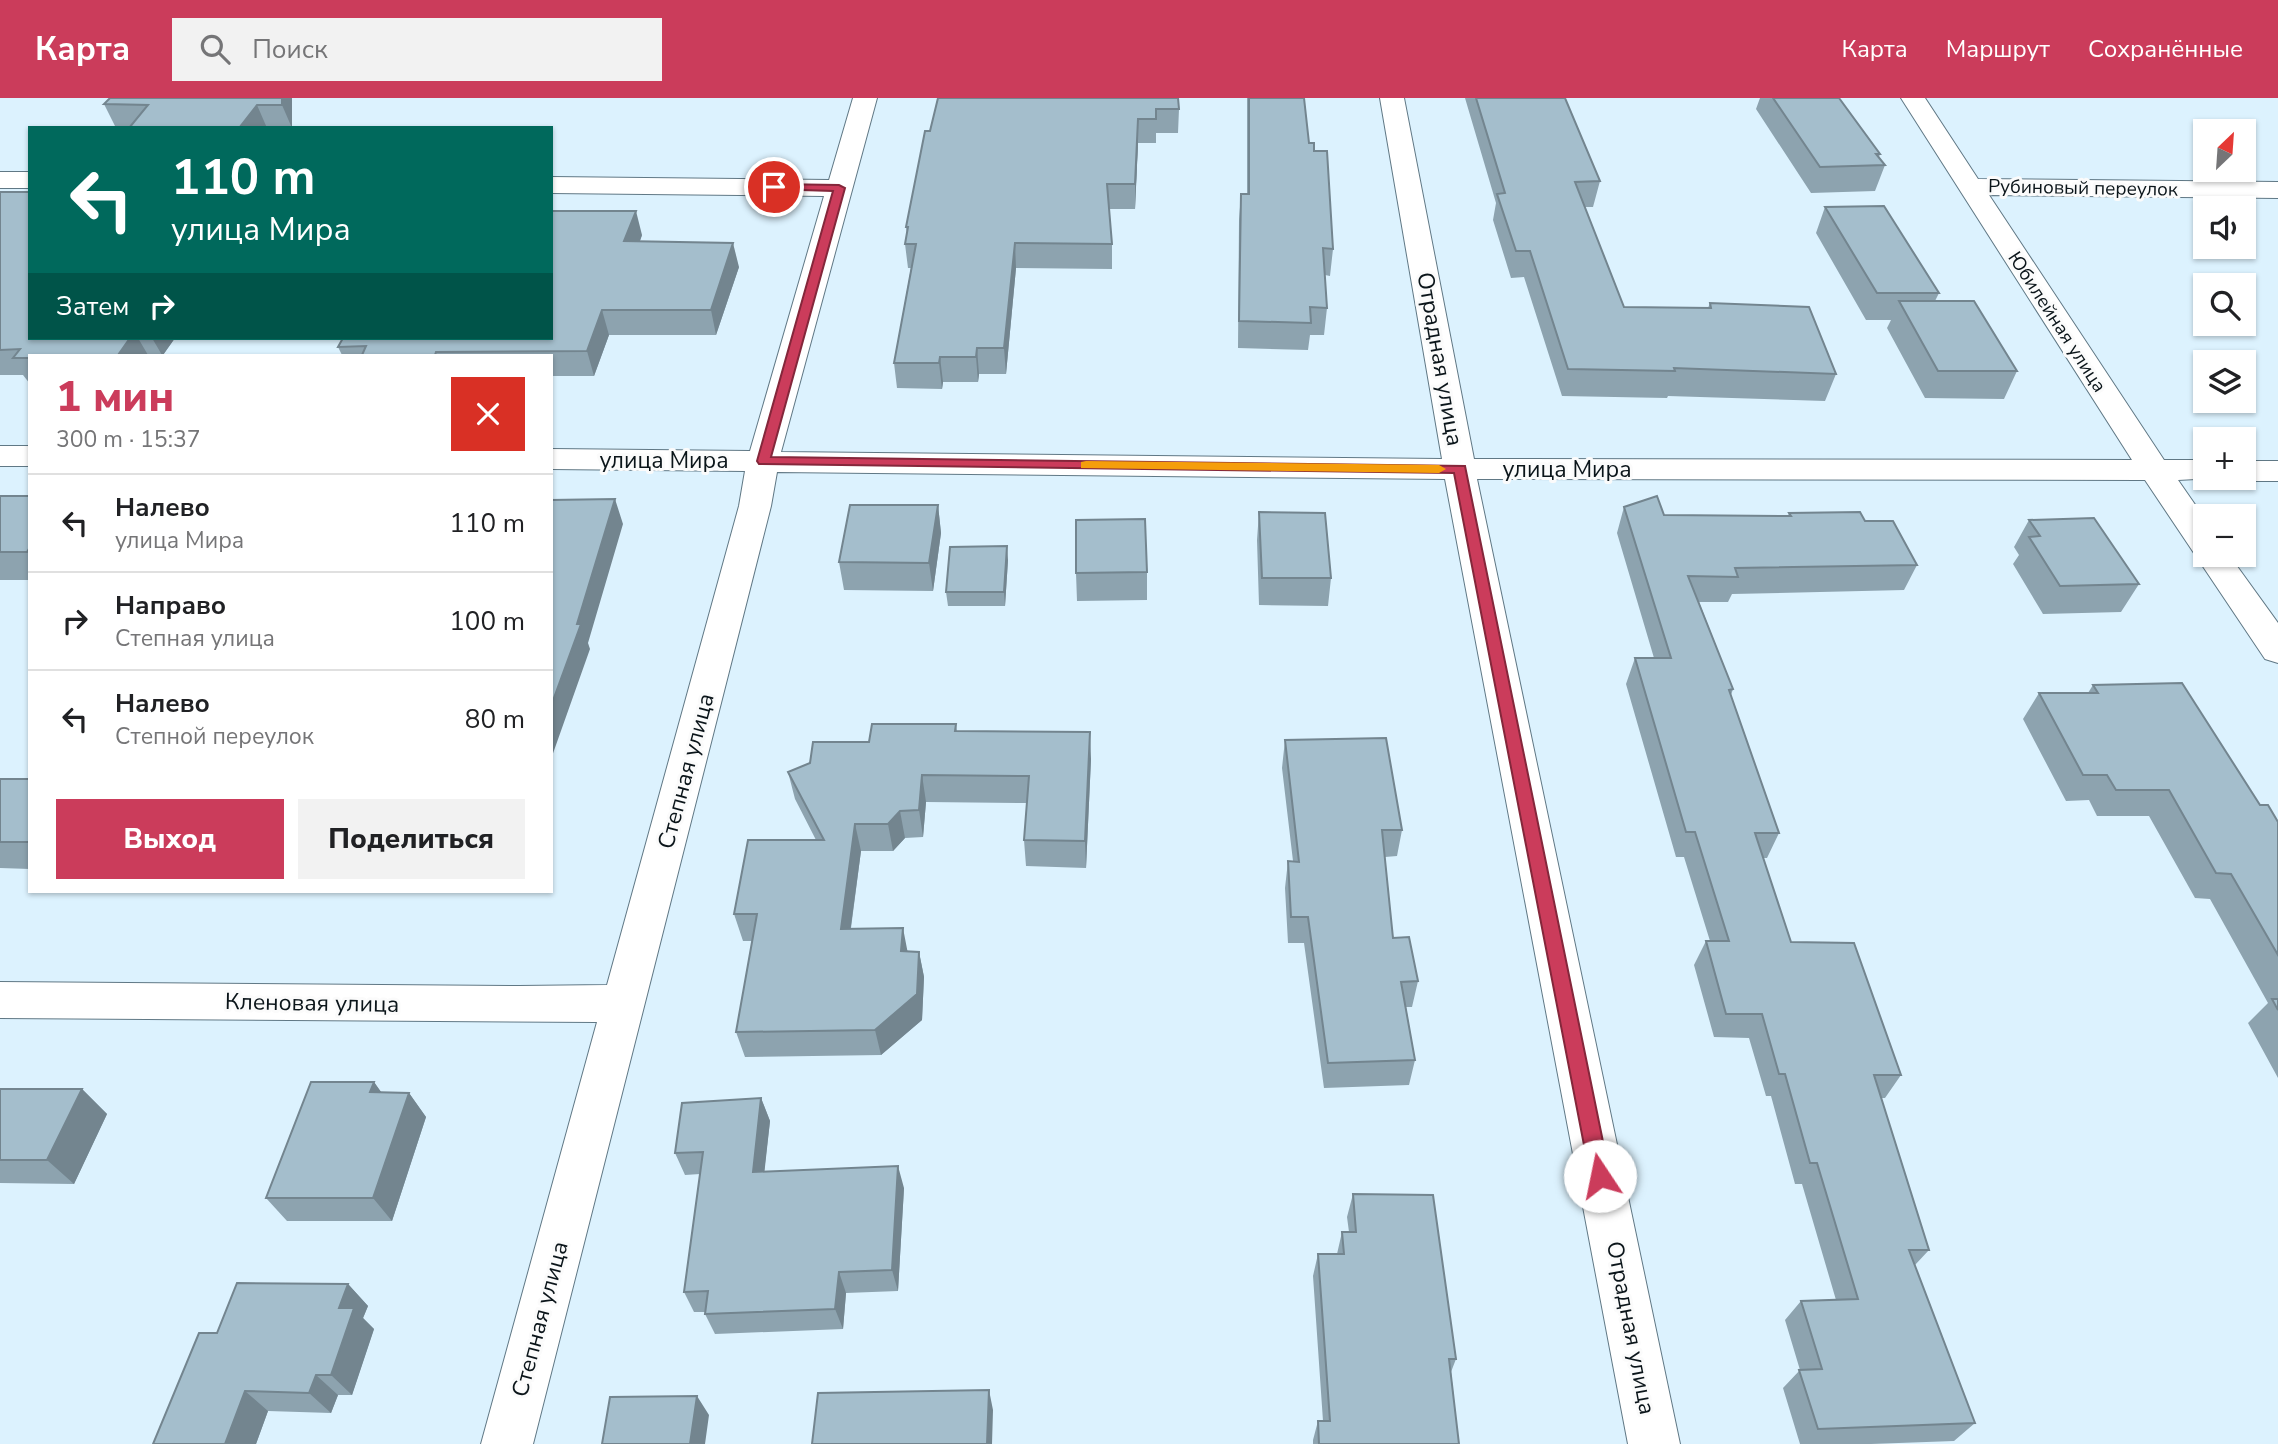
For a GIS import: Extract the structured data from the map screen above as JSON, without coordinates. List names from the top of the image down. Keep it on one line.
{"streets":{"street":["Рубиновый переулок","Юбилейная улица","Отрадная улица","улица Мира","Степная улица","Кленовая улица"]},"crossings":[["Рубиновый переулок","Юбилейная улица"],["Юбилейная улица","улица Мира"],["Отрадная улица","улица Мира"],["улица Мира","Степная улица"],["Степная улица","Кленовая улица"]],"north":"top right","page":{"header":"Карта","search":"Поиск","nav":["Карта","Маршрут","Сохранённые"],"map_buttons":["+","−"],"turn":["110 m","улица Мира"],"then":"Затем","heading":["1 мин","300 m · 15:37"],"list":[{"name":"Налево","note":"улица Мира","value":"110 m"},{"name":"Направо","note":"Степная улица","value":"100 m"},{"name":"Налево","note":"Степной переулок","value":"80 m"}],"buttons":["Выход","Поделиться"]}}
